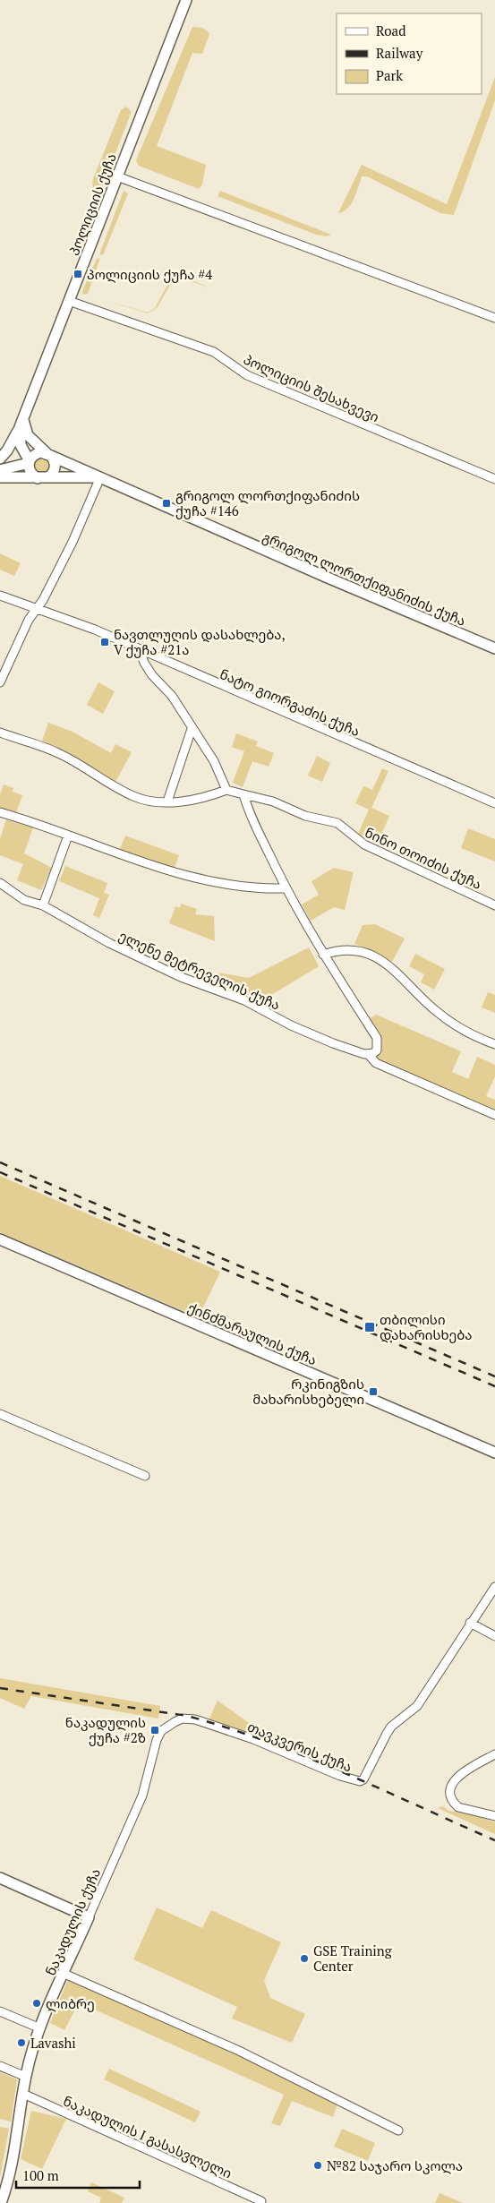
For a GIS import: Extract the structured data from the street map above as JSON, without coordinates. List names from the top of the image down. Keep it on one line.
{"streets":{"street":["პოლიციის ქუჩა","პოლიციის შესახვევი","გრიგოლ ლორთქიფანიძის ქუჩა","ნატო გიორგაძის ქუჩა","ნინო თოიძის ქუჩა","ელენე მეტრეველის ქუჩა","ქინძმარაულის ქუჩა","თავკვერის ქუჩა","ნაკადულის ქუჩა","ნაკადულის I გასასვლელი"]},"crossings":[["პოლიციის ქუჩა","პოლიციის შესახვევი"],["თავკვერის ქუჩა","ნაკადულის ქუჩა"],["ნაკადულის ქუჩა","ნაკადულის I გასასვლელი"]],"places":{"transit":["პოლიციის ქუჩა #4","გრიგოლ ლორთქიფანიძის ქუჩა #146","ნავთლუღის დასახლება, V ქუჩა #21ა","თბილისი დახარისხება","რკინიგზის მახარისხებელი","ნაკადულის ქუჩა #2ზ"],"other":["GSE Training Center","ლიბრე","Lavashi","№82 საჯარო სკოლა"]},"legend":["Road","Railway","Park"],"scale_bar":"100 m"}
